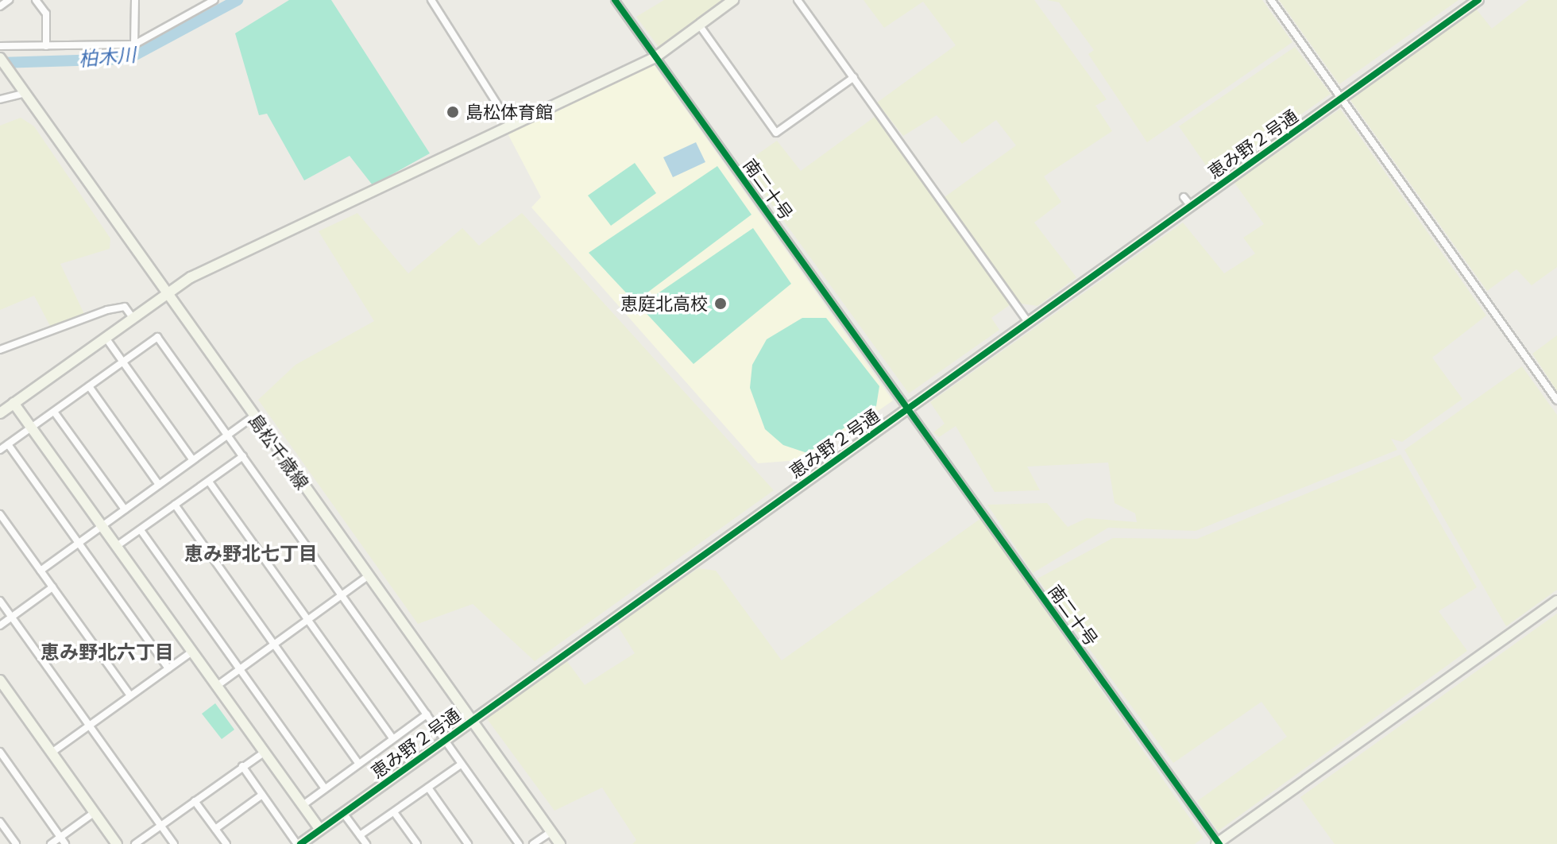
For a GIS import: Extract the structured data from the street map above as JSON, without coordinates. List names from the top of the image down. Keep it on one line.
{"streets":{"street":["恵み野２号通","南二十号","島松千歳線"]},"crossings":[["恵み野２号通","南二十号"],["恵み野２号通","島松千歳線"]],"districts":["恵み野北七丁目","恵み野北六丁目"],"water":["柏木川"],"places":["島松体育館","恵庭北高校"]}
